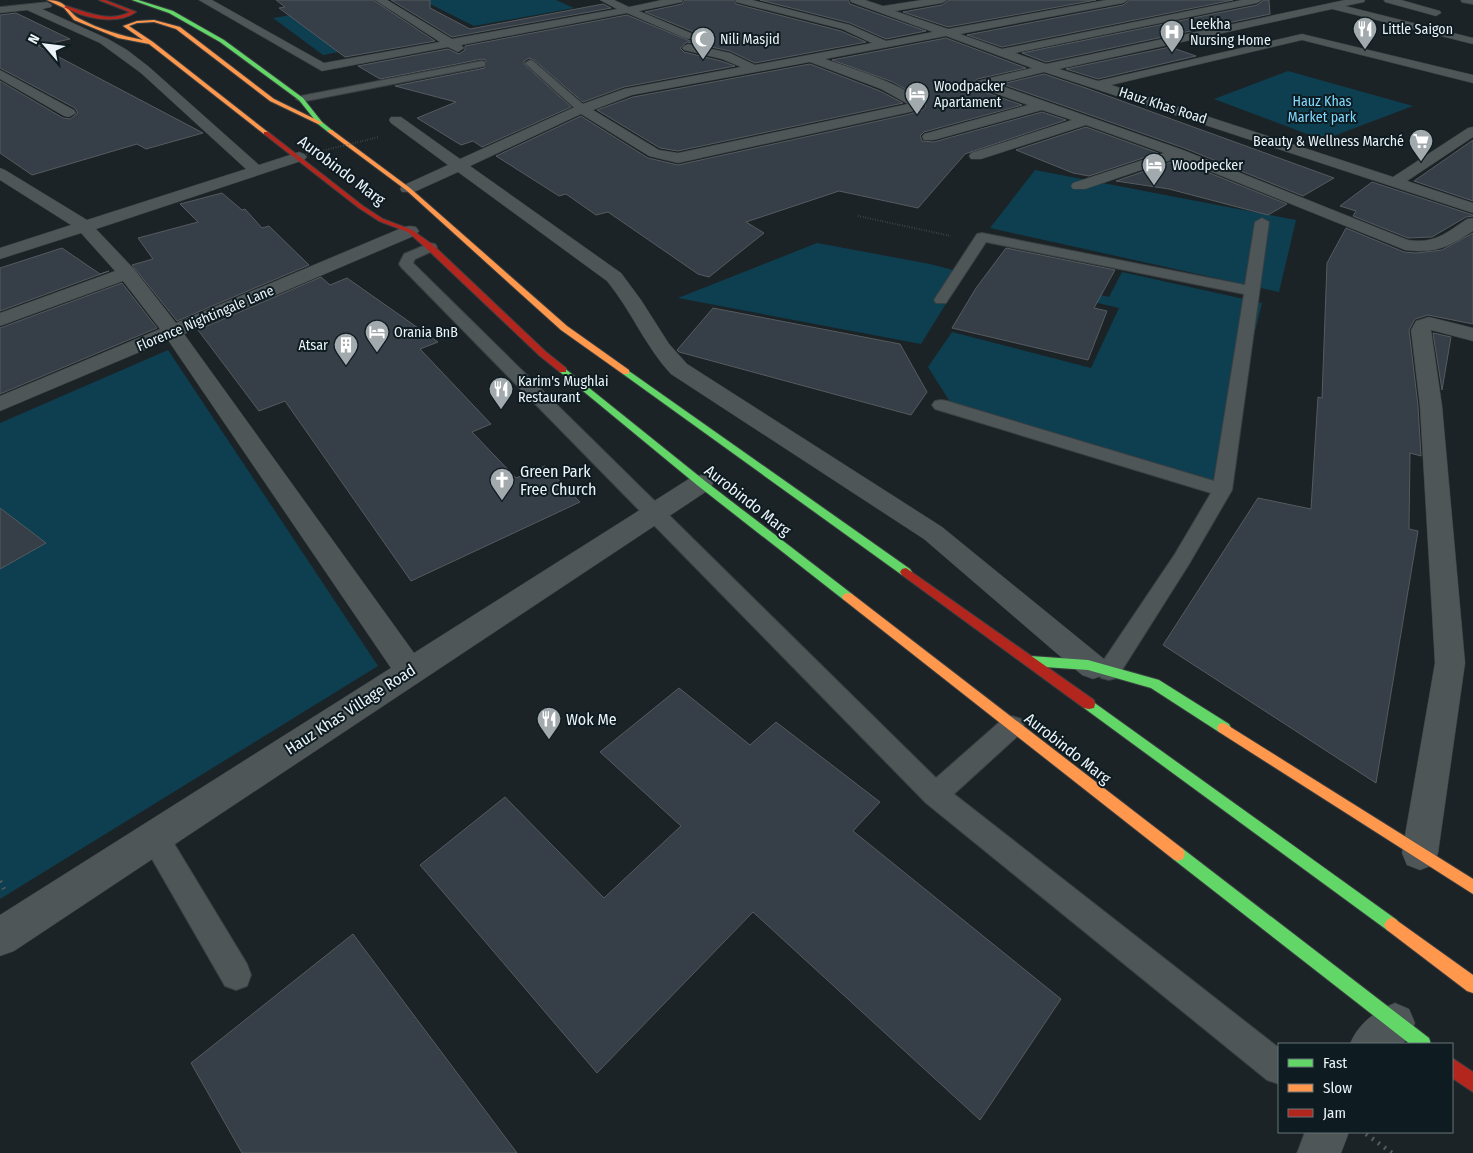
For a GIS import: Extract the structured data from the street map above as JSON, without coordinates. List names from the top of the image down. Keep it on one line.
{"streets":{"main road":["Aurobindo Marg"],"street":["Hauz Khas Road","Florence Nightingale Lane","Hauz Khas Village Road"]},"crossings":[["Aurobindo Marg","Florence Nightingale Lane"],["Aurobindo Marg","Hauz Khas Village Road"]],"parks":["Hauz Khas Market park"],"places":{"restaurant":["Little Saigon","Karim's Mughlai Restaurant","Wok Me"],"hospital":["Leekha Nursing Home"],"mosque":["Nili Masjid"],"hotel":["Woodpacker Apartament","Woodpecker","Orania BnB"],"supermarket":["Beauty & Wellness Marché"],"building":["Atsar"],"church":["Green Park Free Church"]},"legend":["Fast","Slow","Jam"],"north":"top left"}
